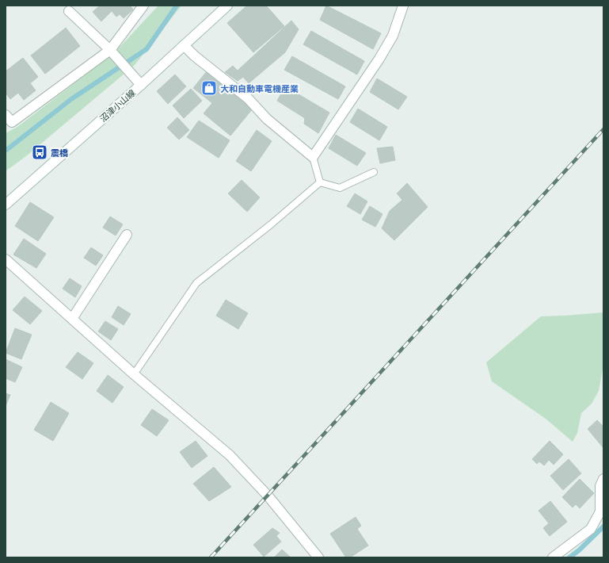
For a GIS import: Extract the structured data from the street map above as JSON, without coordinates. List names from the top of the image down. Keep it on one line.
{"streets":{"street":["沼津小山線"]},"places":{"shop":["大和自動車電機産業"],"bus stop":["震橋"]}}
